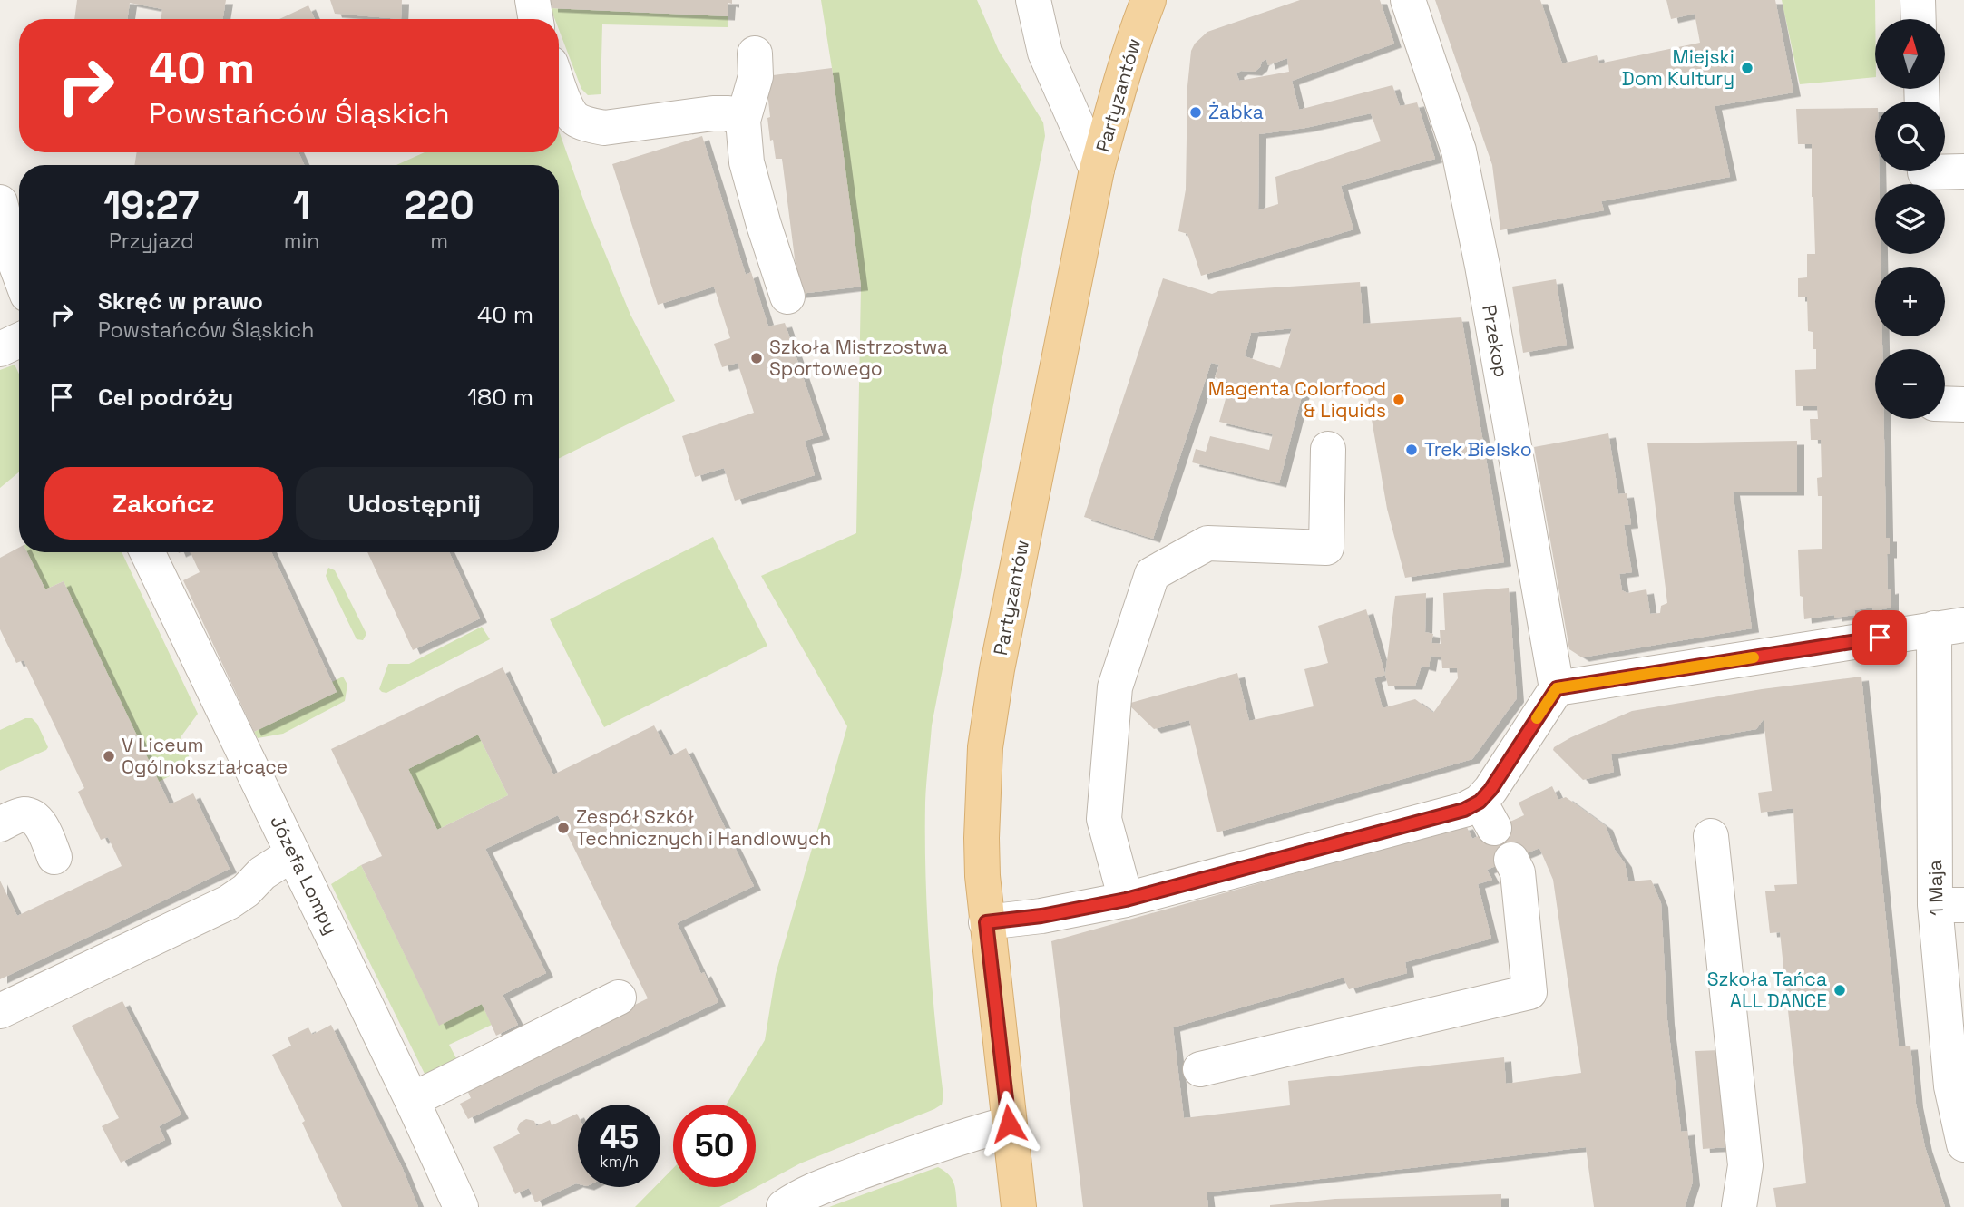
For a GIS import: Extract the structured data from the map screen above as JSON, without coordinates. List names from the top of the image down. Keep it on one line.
{"streets":{"main road":["Partyzantów"],"street":["Przekop","Józefa Lompy","1 Maja"]},"places":["Miejski Dom Kultury","Żabka","Szkoła Mistrzostwa Sportowego","Magenta Colorfood & Liquids","Trek Bielsko","V Liceum Ogólnokształcące","Zespół Szkół Technicznych i Handlowych","Szkoła Tańca ALL DANCE"],"north":"top","page":{"map_buttons":["+","−"],"turn":["40 m","Powstańców Śląskich"],"eta":["19:27","Przyjazd","1","min","220","m"],"list":[{"name":"Skręć w prawo","note":"Powstańców Śląskich","value":"40 m"},{"name":"Cel podróży","value":"180 m"}],"buttons":["Zakończ","Udostępnij"],"speed":"45 km/h","limit":"50"}}
